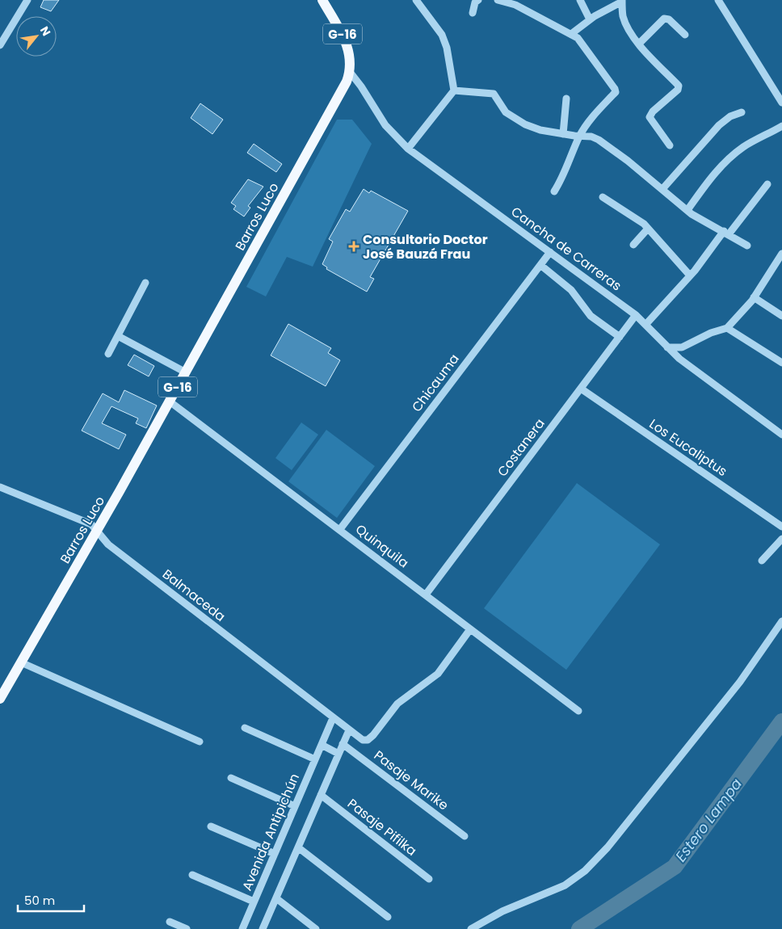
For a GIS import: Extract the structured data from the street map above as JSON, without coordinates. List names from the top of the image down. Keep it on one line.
{"streets":{"main road":["G-16","Barros Luco"],"street":["Cancha de Carreras","Chicauma","Costanera","Los Eucaliptus","Quinquila","Balmaceda","Pasaje Marike","Pasaje Pifilka","Avenida Antipichún"]},"crossings":[["G-16","Barros Luco"],["G-16","Cancha de Carreras"],["Barros Luco","Cancha de Carreras"],["Barros Luco","Quinquila"],["Barros Luco","Balmaceda"],["Cancha de Carreras","Chicauma"],["Cancha de Carreras","Costanera"],["Chicauma","Quinquila"],["Costanera","Los Eucaliptus"],["Costanera","Quinquila"],["Quinquila","Balmaceda"],["Balmaceda","Avenida Antipichún"]],"water":["Estero Lampa"],"places":{"health":["Consultorio Doctor José Bauzá Frau"]},"scale_bar":"50 m","north":"top right"}
